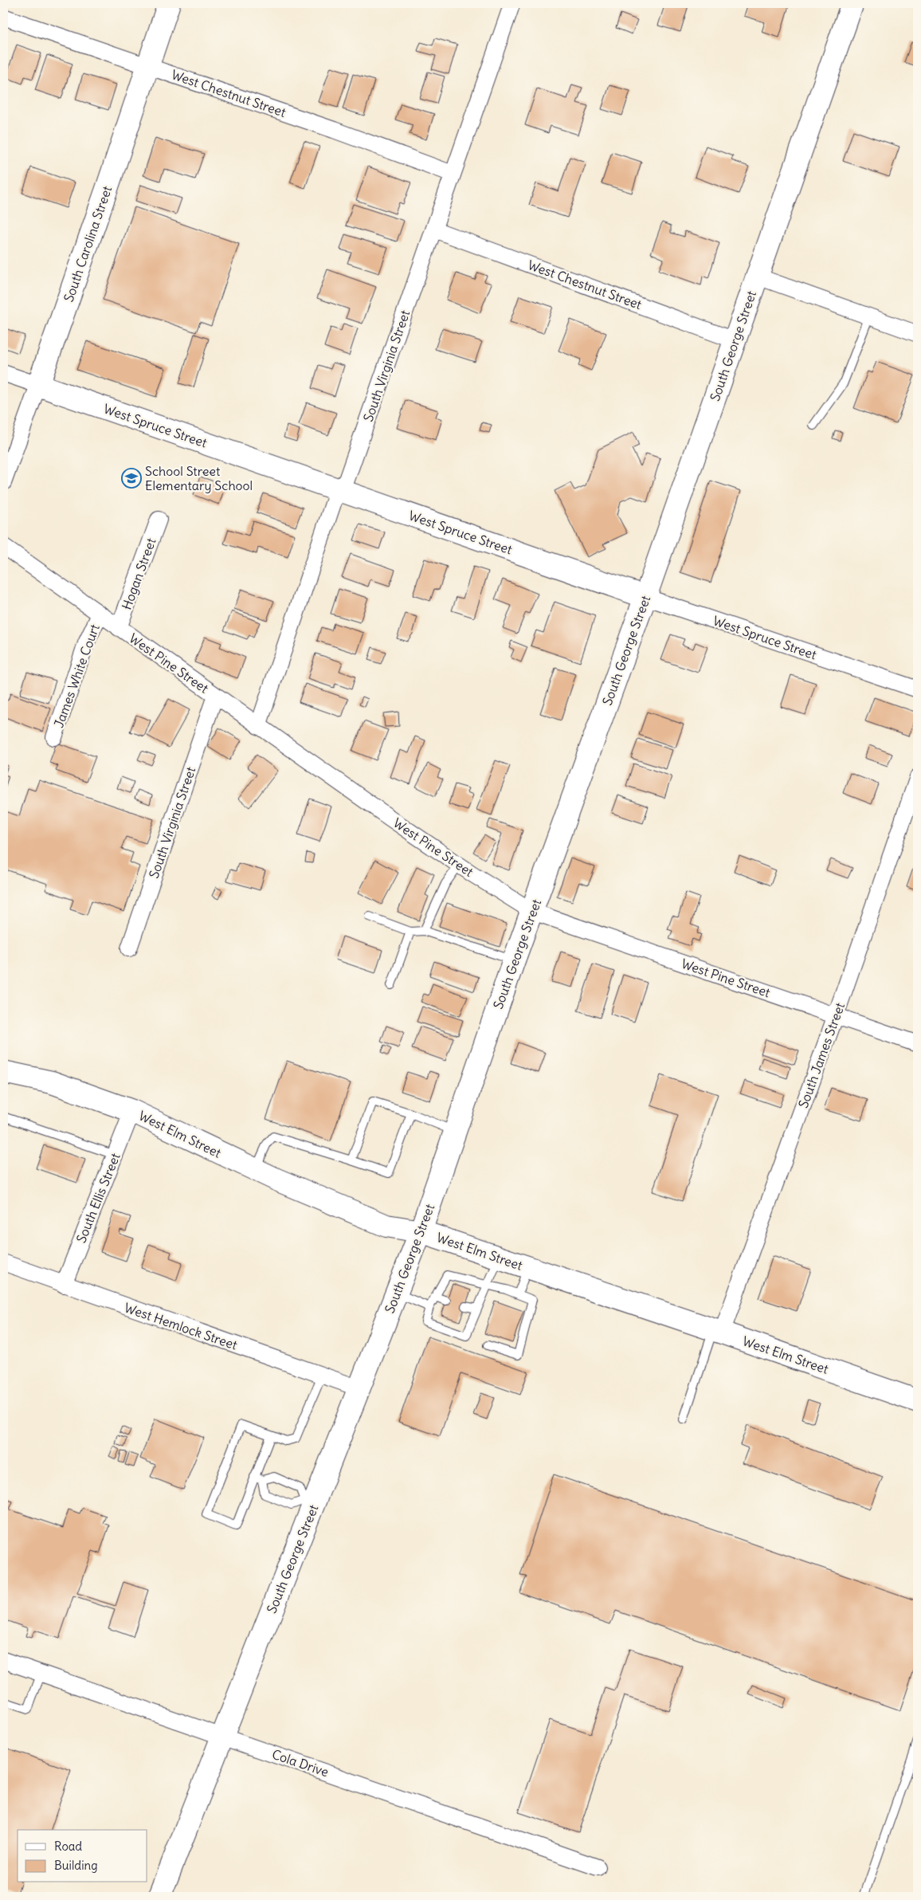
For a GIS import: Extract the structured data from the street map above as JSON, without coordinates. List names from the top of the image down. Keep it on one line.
{"streets":{"main road":["South Carolina Street","South George Street","West Spruce Street","West Elm Street"],"street":["West Chestnut Street","South Virginia Street","Hogan Street","West Pine Street","James White Court","South James Street","South Ellis Street","West Hemlock Street","Cola Drive"]},"crossings":[["West Chestnut Street","South Carolina Street"],["West Chestnut Street","South George Street"],["West Chestnut Street","South Virginia Street"],["South Carolina Street","West Spruce Street"],["South George Street","West Spruce Street"],["South George Street","West Pine Street"],["South George Street","West Elm Street"],["South George Street","West Hemlock Street"],["South George Street","Cola Drive"],["South Virginia Street","West Spruce Street"],["South Virginia Street","West Pine Street"],["Hogan Street","West Pine Street"],["West Pine Street","James White Court"],["West Pine Street","South James Street"],["South James Street","West Elm Street"],["West Elm Street","South Ellis Street"],["South Ellis Street","West Hemlock Street"]],"places":{"school or university":["School Street Elementary School"]},"legend":["Road","Building"]}
